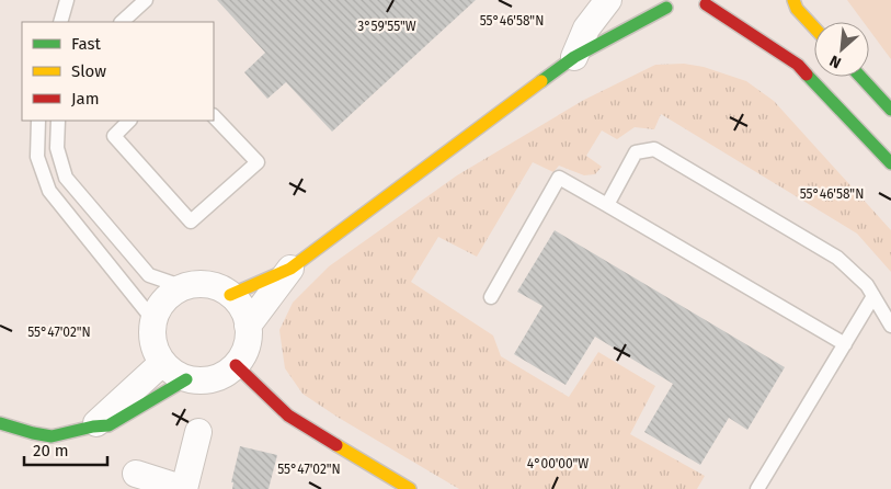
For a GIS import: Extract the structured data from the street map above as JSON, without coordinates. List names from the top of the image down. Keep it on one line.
{"legend":["Fast","Slow","Jam"],"scale_bar":"20 m","north":"bottom left","coordinates":["55°46'58\"N","3°59'55\"W","55°47'02\"N","4°00'00\"W"]}
